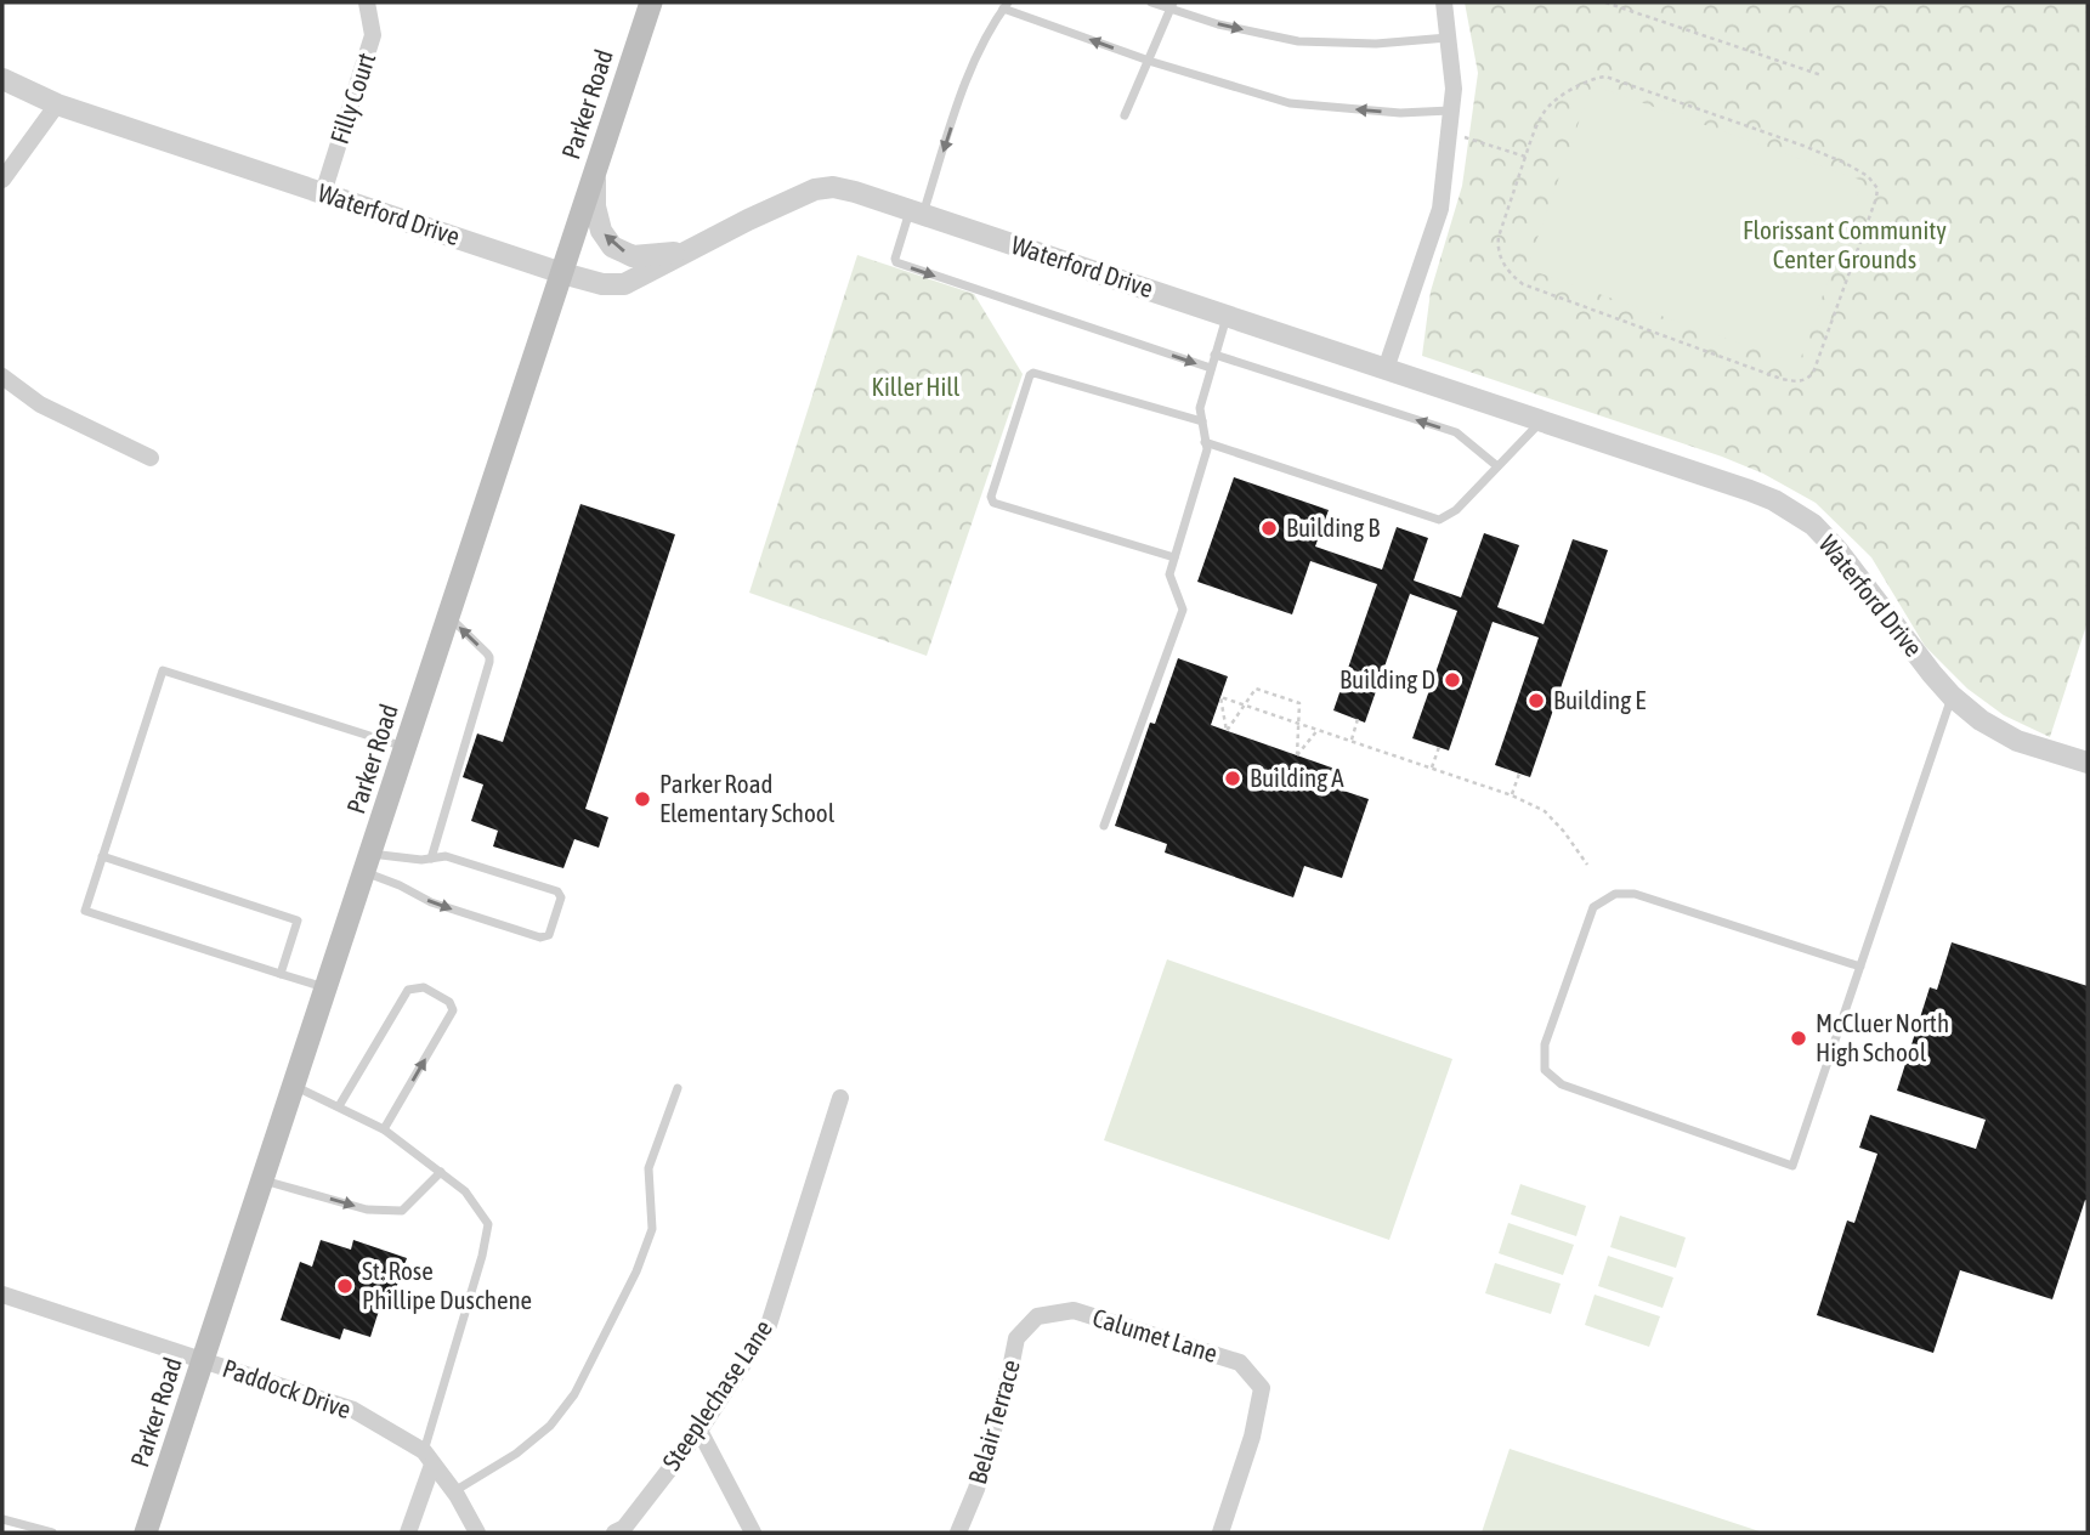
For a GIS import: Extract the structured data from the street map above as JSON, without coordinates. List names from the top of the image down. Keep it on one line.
{"streets":{"main road":["Parker Road"],"street":["Filly Court","Waterford Drive","Calumet Lane","Paddock Drive","Steeplechase Lane","Belair Terrace"]},"crossings":[["Filly Court","Waterford Drive"],["Parker Road","Waterford Drive"],["Parker Road","Paddock Drive"],["Calumet Lane","Belair Terrace"]],"parks":["Florissant Community Center Grounds","Killer Hill"],"places":["Building B","Building D","Building E","Building A","Parker Road Elementary School","McCluer North High School","St. Rose Phillipe Duschene"]}
